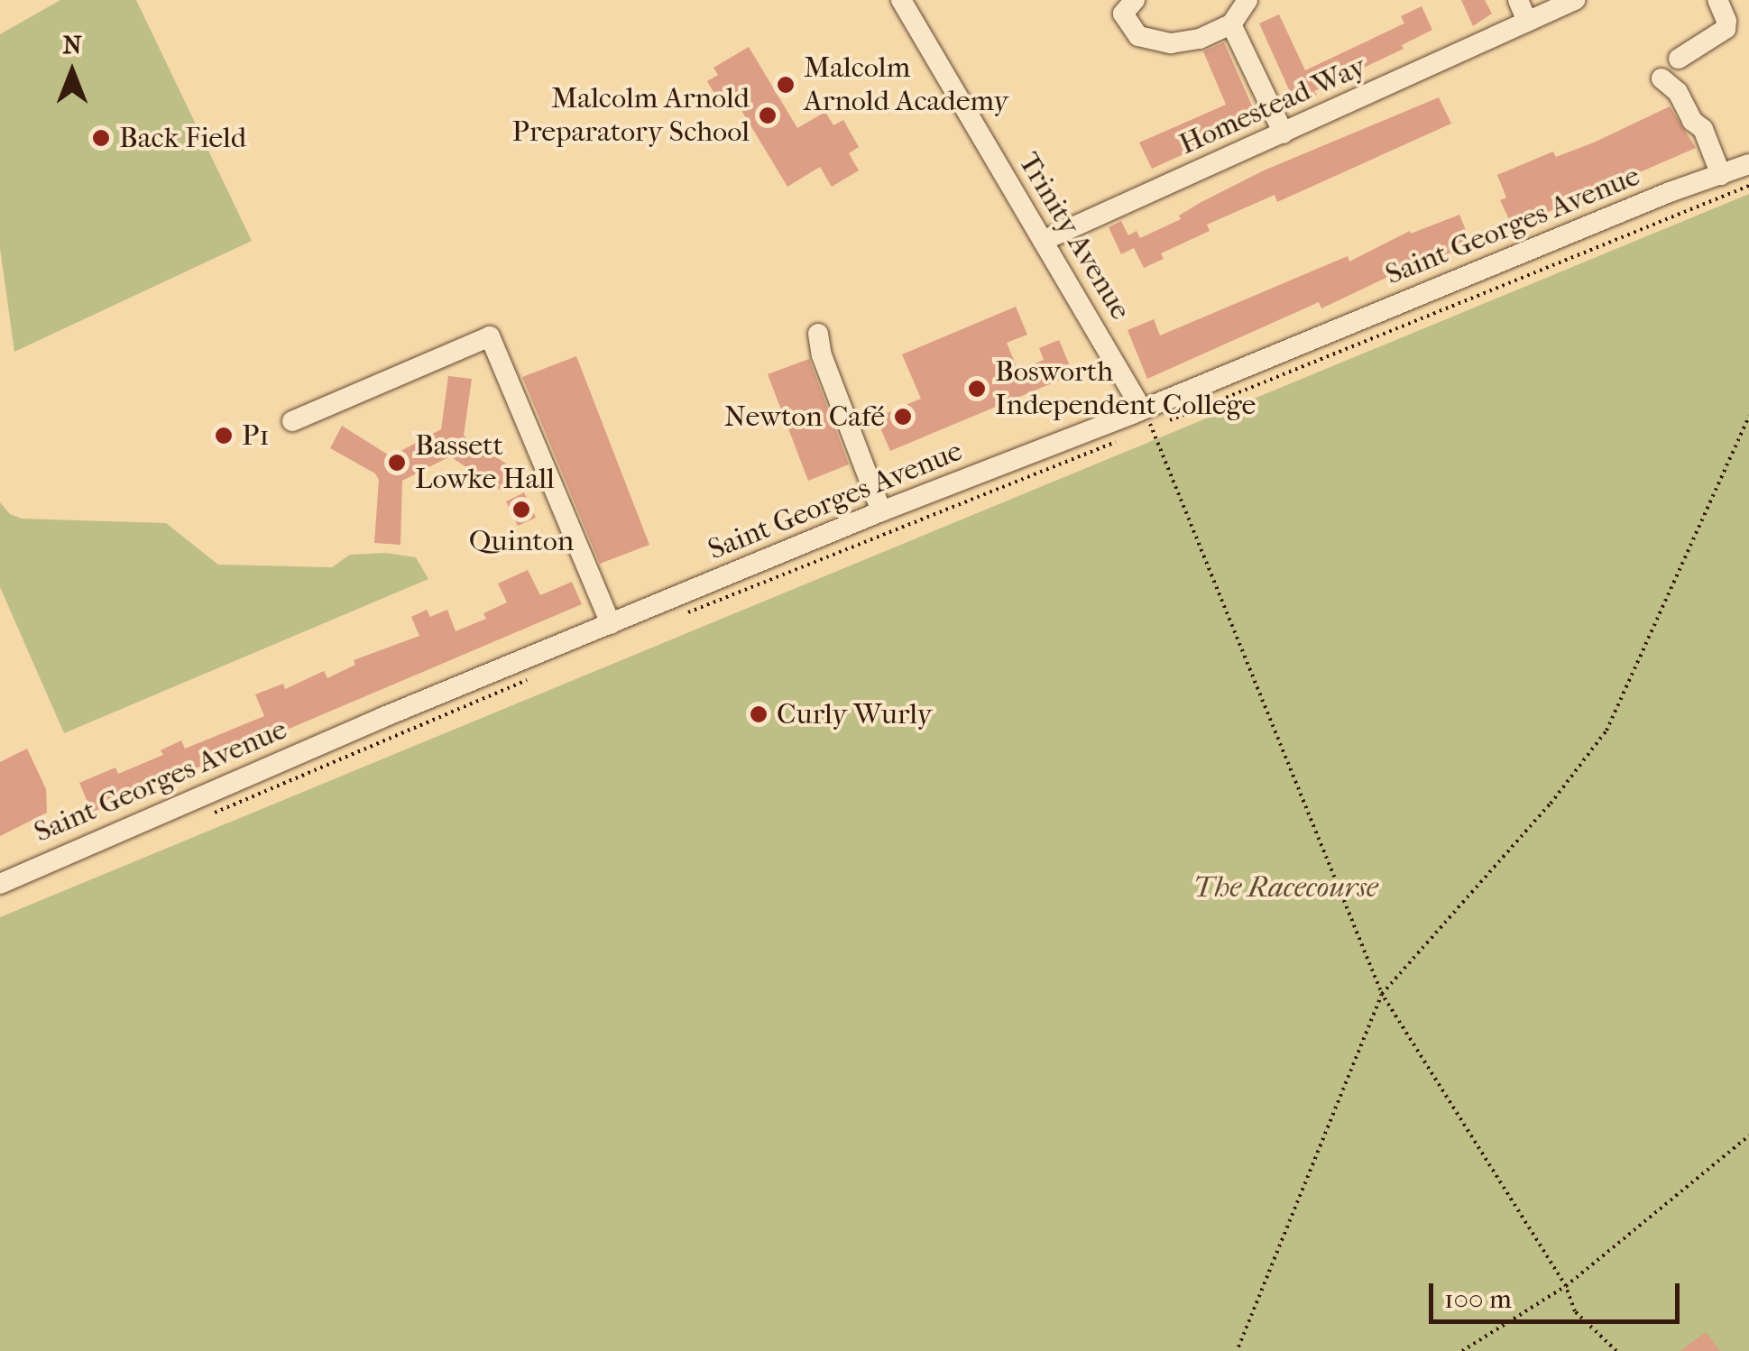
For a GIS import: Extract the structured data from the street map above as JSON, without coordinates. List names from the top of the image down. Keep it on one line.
{"streets":{"street":["Homestead Way","Saint Georges Avenue","Trinity Avenue"]},"crossings":[["Homestead Way","Trinity Avenue"],["Saint Georges Avenue","Trinity Avenue"]],"parks":["The Racecourse"],"places":["Malcolm Arnold Academy","Malcolm Arnold Preparatory School","Back Field","Bosworth Independent College","Newton Café","P1","Bassett Lowke Hall","Quinton","Curly Wurly"],"scale_bar":"100 m","north":"top"}
